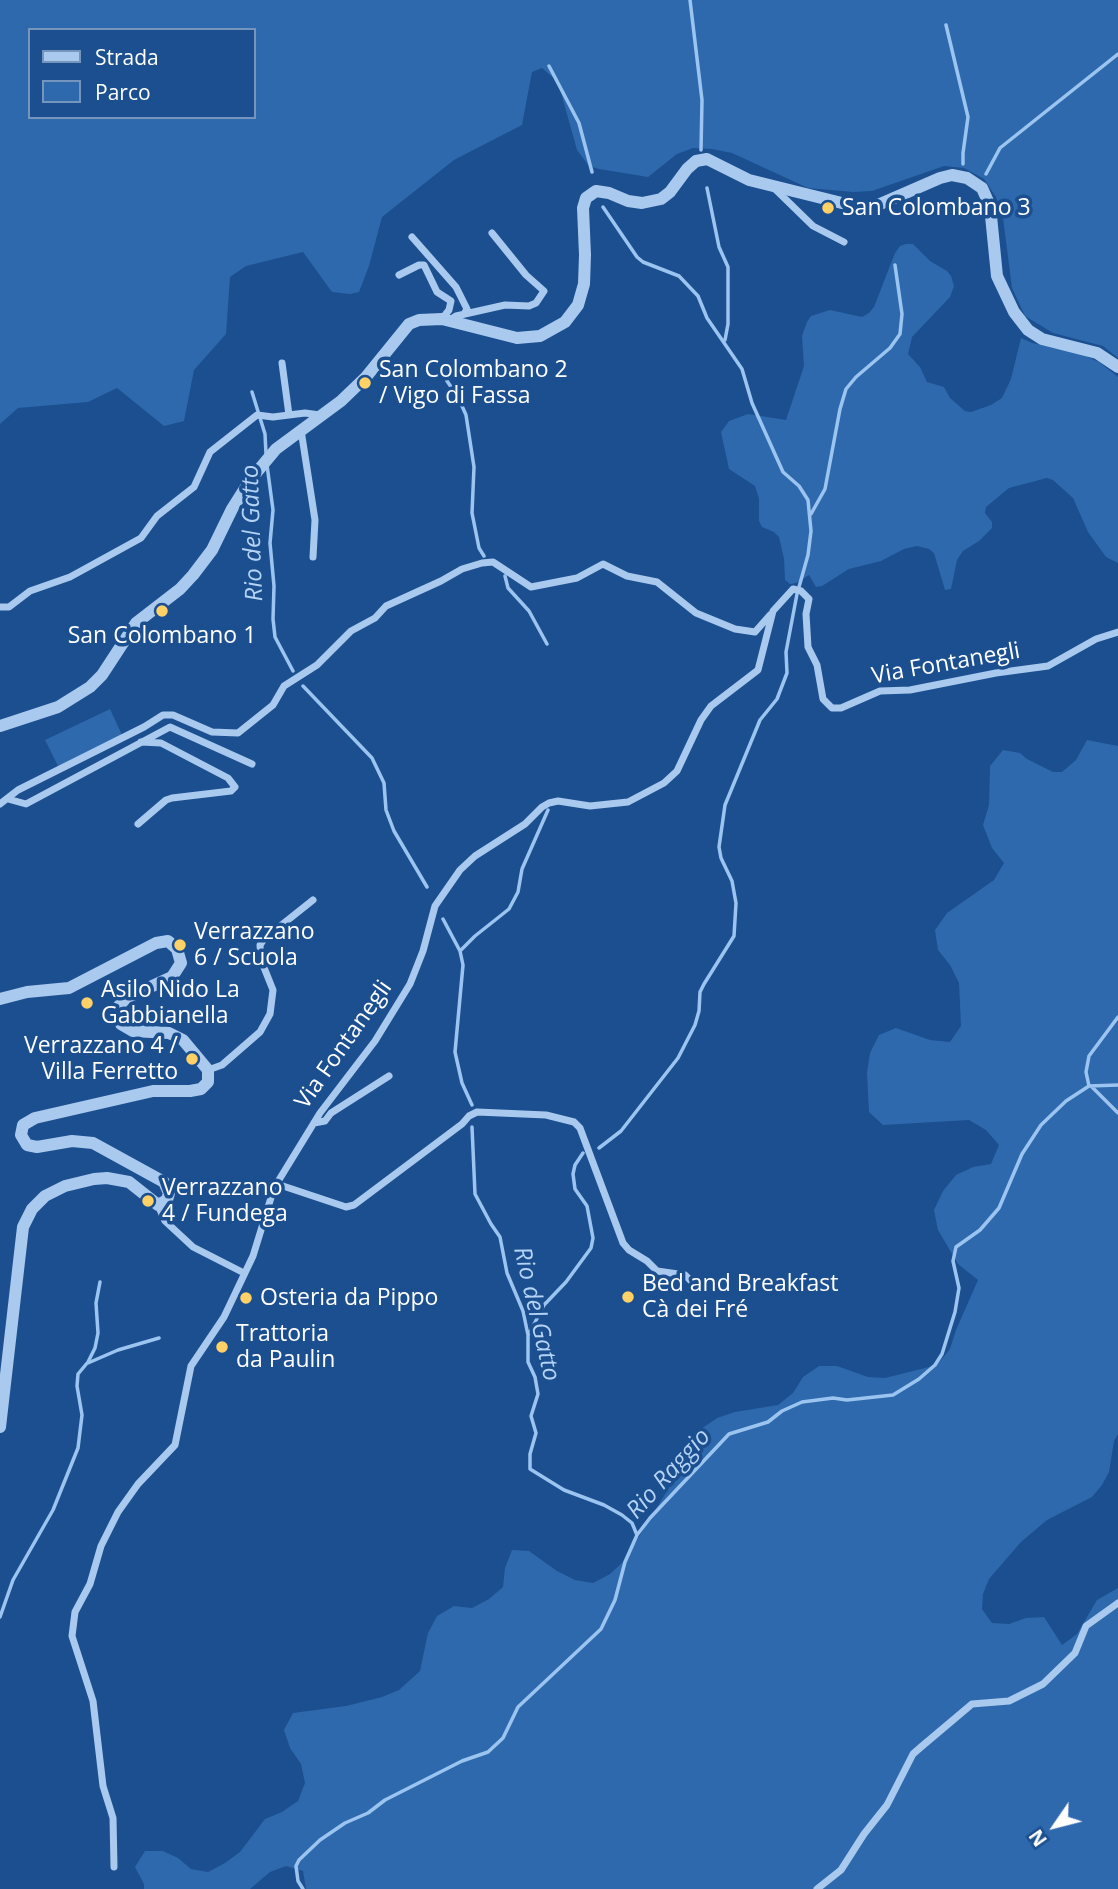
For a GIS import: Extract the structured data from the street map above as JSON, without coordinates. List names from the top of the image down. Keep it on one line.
{"streets":{"street":["Via Fontanegli"]},"water":["Rio del Gatto","Rio Raggio"],"places":["San Colombano 3","San Colombano 2 / Vigo di Fassa","San Colombano 1","Verrazzano 6 / Scuola","Asilo Nido La Gabbianella","Verrazzano 4 / Villa Ferretto","Verrazzano 4 / Fundega","Bed and Breakfast Cà dei Fré","Osteria da Pippo","Trattoria da Paulin"],"legend":["Strada","Parco"],"north":"bottom left"}
